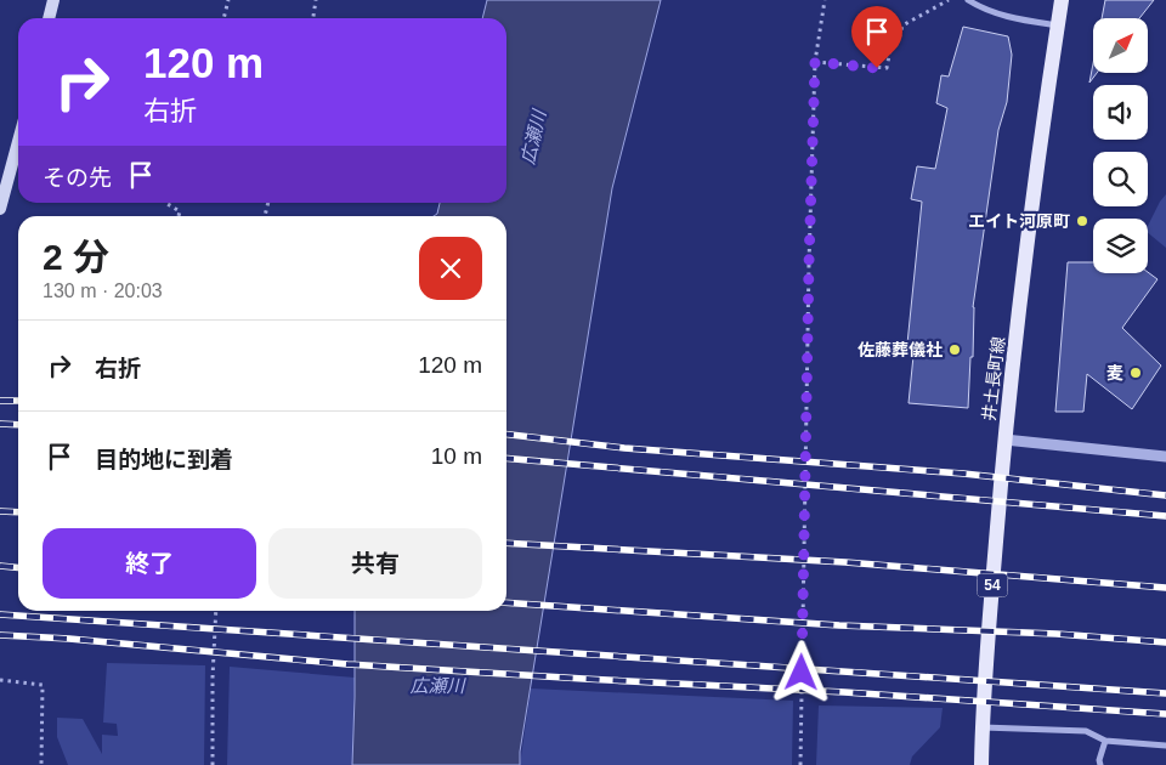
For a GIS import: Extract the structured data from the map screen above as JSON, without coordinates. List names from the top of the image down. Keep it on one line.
{"streets":{"main road":["井土長町線","54"]},"water":["広瀬川"],"places":["エイト河原町","佐藤葬儀社","麦"],"north":"top right","page":{"turn":["120 m","右折"],"then":"その先","heading":["2 分","130 m · 20:03"],"list":[{"name":"右折","value":"120 m"},{"name":"目的地に到着","value":"10 m"}],"buttons":["終了","共有"]}}
